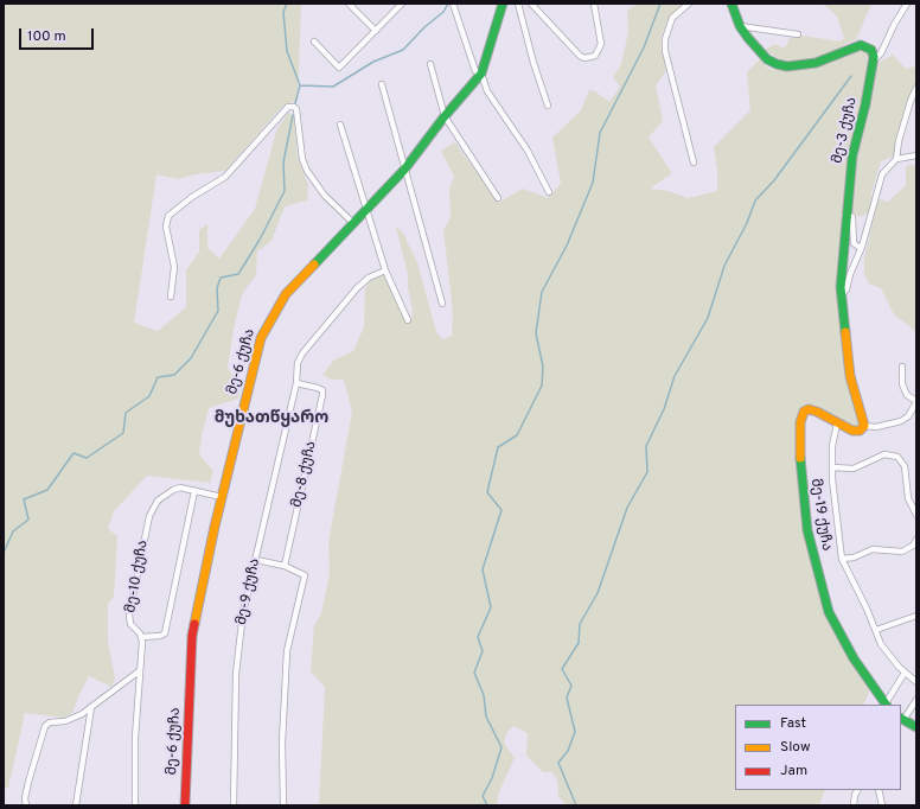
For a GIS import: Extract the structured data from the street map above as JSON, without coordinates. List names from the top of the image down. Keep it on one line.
{"streets":{"street":["მე-3 ქუჩა","მე-6 ქუჩა","მე-8 ქუჩა","მე-19 ქუჩა","მე-10 ქუჩა","მე-9 ქუჩა"]},"crossings":[["მე-3 ქუჩა","მე-19 ქუჩა"],["მე-6 ქუჩა","მე-10 ქუჩა"],["მე-8 ქუჩა","მე-9 ქუჩა"]],"districts":["მუხათწყარო"],"legend":["Fast","Slow","Jam"],"scale_bar":"100 m"}
